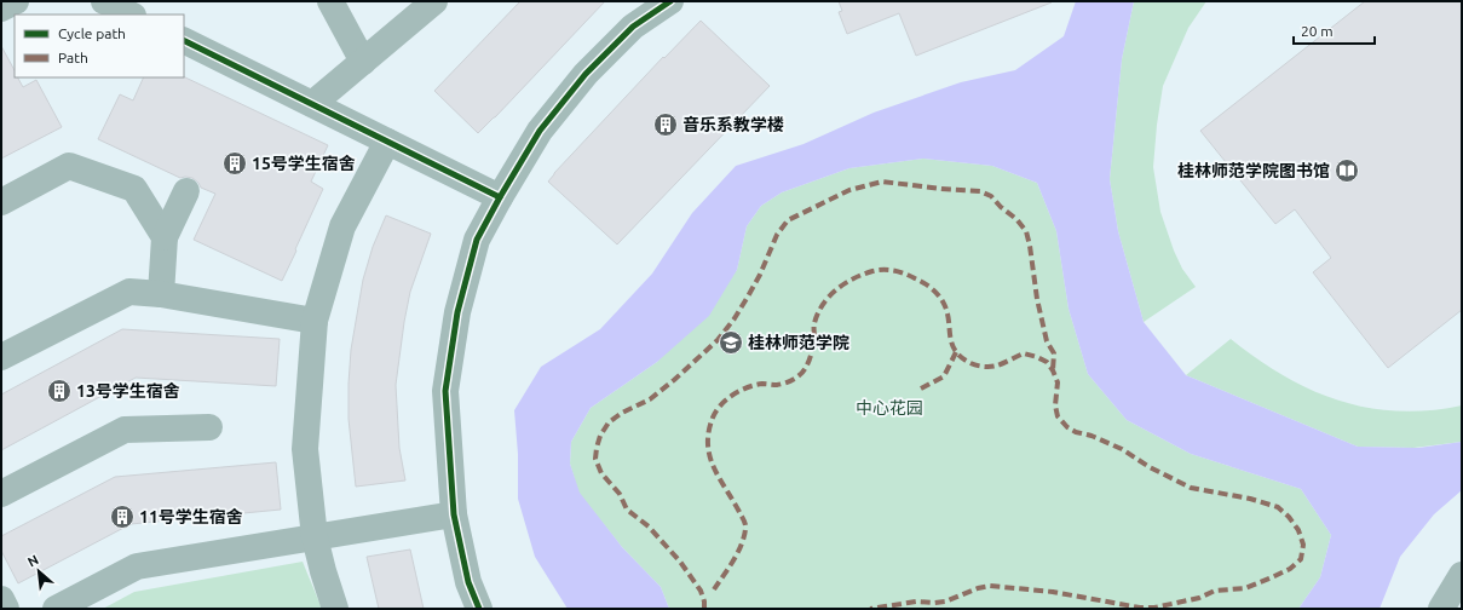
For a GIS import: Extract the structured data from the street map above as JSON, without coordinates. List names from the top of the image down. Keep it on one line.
{"parks":["中心花园"],"places":{"building":["音乐系教学楼","15号学生宿舍","13号学生宿舍","11号学生宿舍"],"library":["桂林师范学院图书馆"],"school or university":["桂林师范学院"]},"legend":["Cycle path","Path"],"scale_bar":"20 m","north":"top left"}
